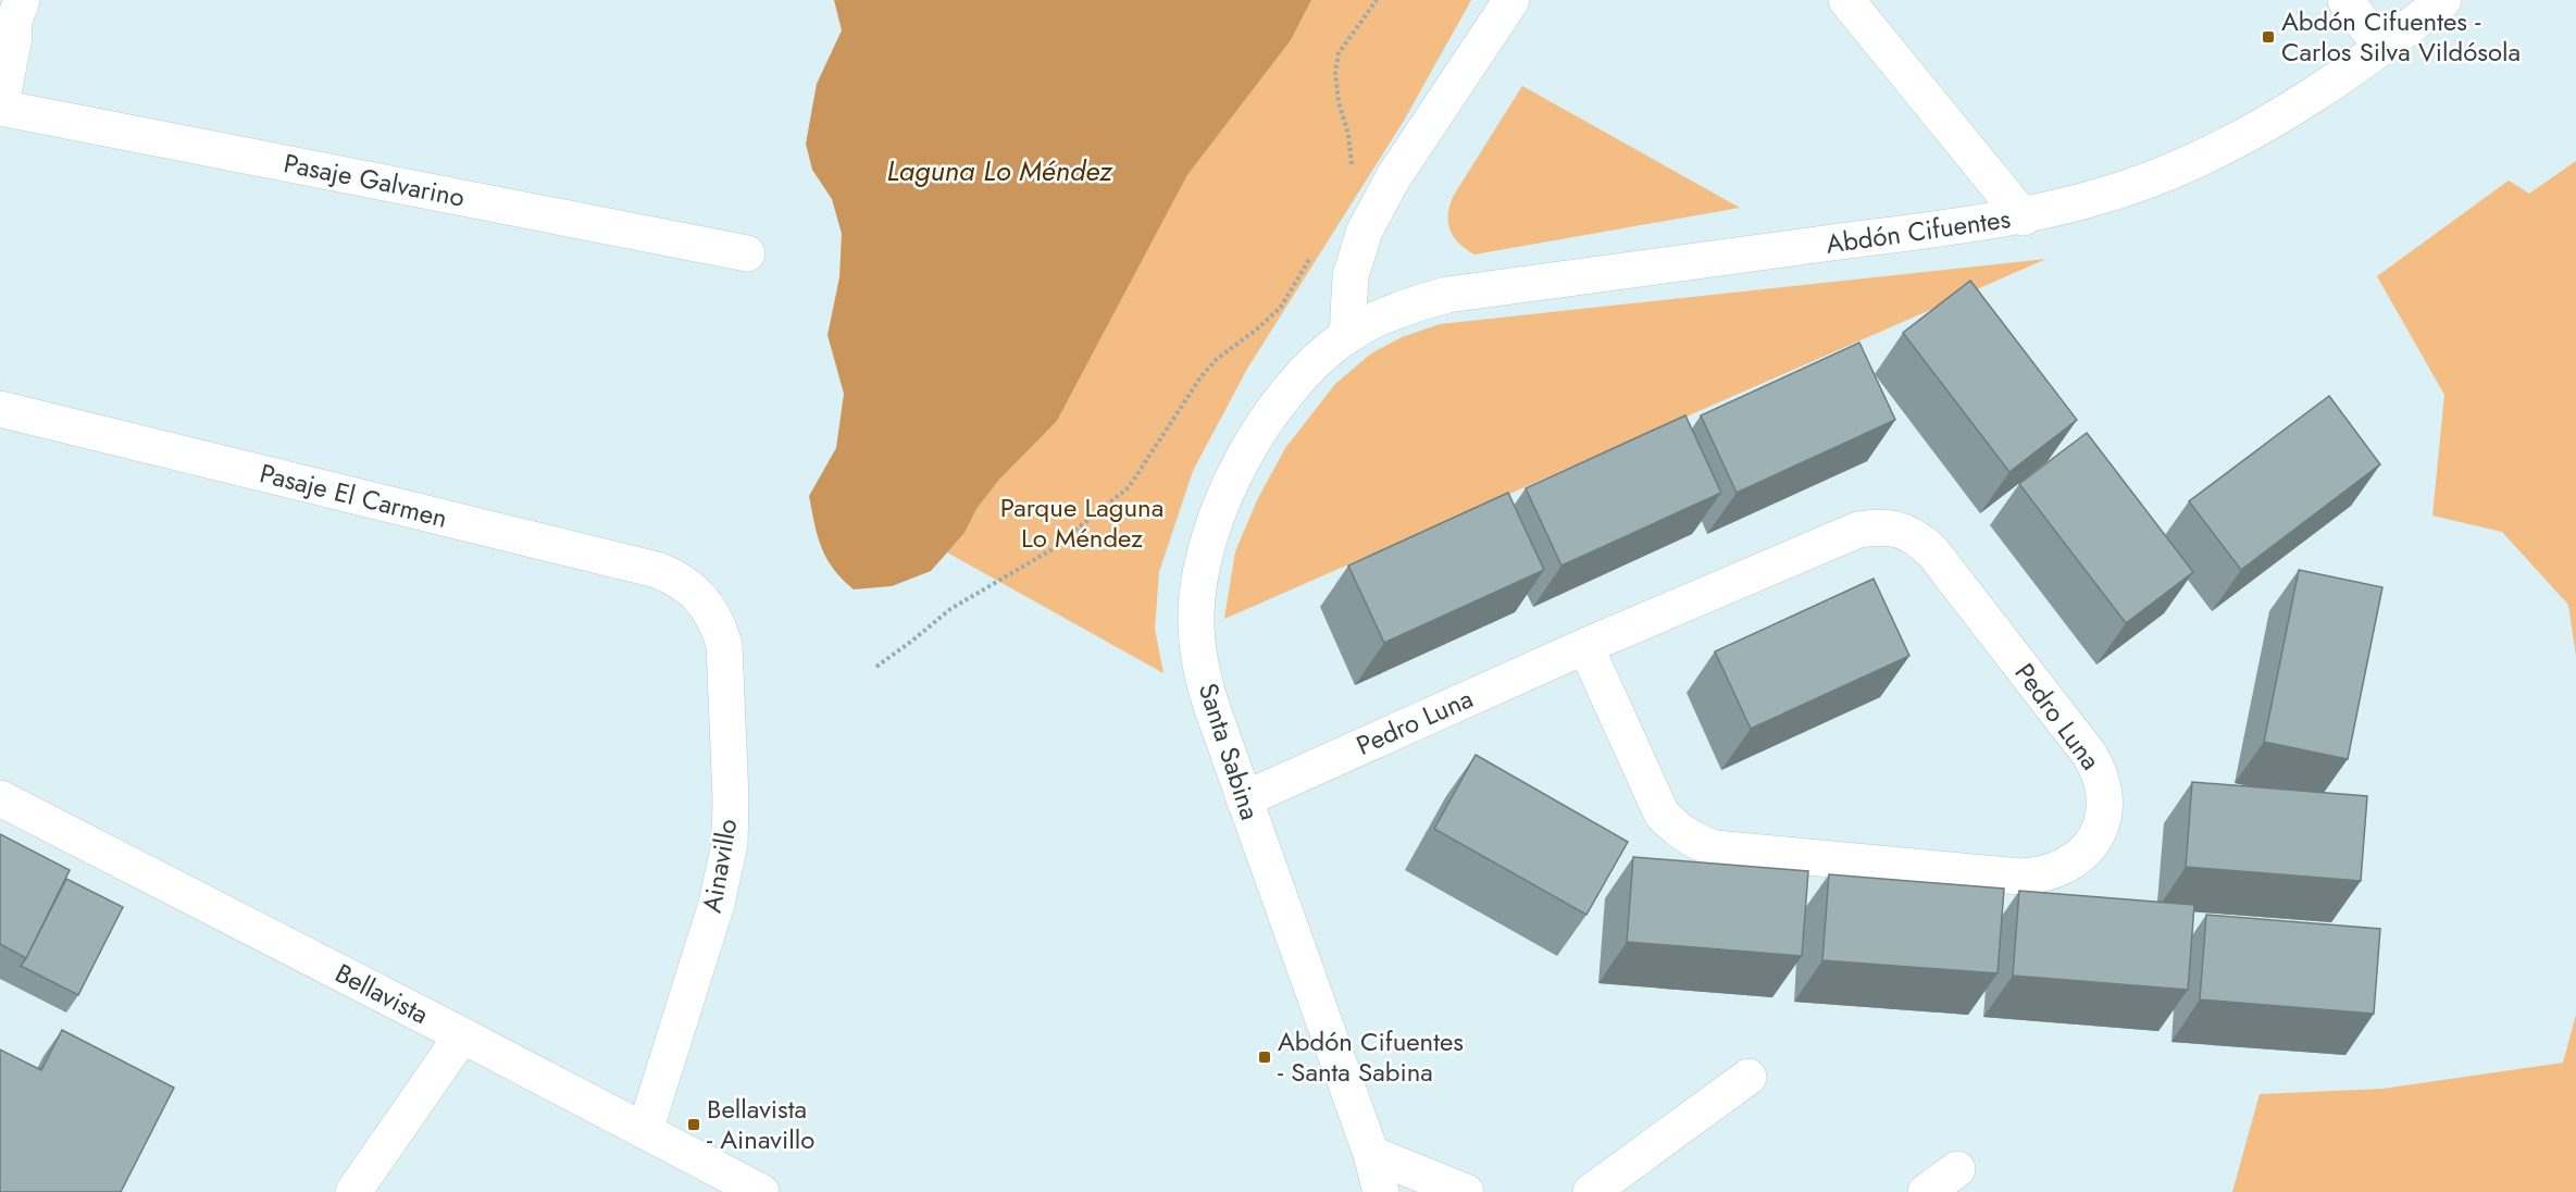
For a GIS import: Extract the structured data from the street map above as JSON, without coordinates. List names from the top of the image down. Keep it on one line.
{"streets":{"street":["Pasaje Galvarino","Abdón Cifuentes","Pasaje El Carmen","Pedro Luna","Santa Sabina","Ainavillo","Bellavista"]},"crossings":[["Abdón Cifuentes","Santa Sabina"],["Pasaje El Carmen","Ainavillo"],["Pedro Luna","Santa Sabina"],["Ainavillo","Bellavista"]],"water":["Laguna Lo Méndez"],"parks":["Parque Laguna Lo Méndez"],"places":{"transit":["Abdón Cifuentes - Carlos Silva Vildósola","Abdón Cifuentes - Santa Sabina","Bellavista - Ainavillo"]}}
